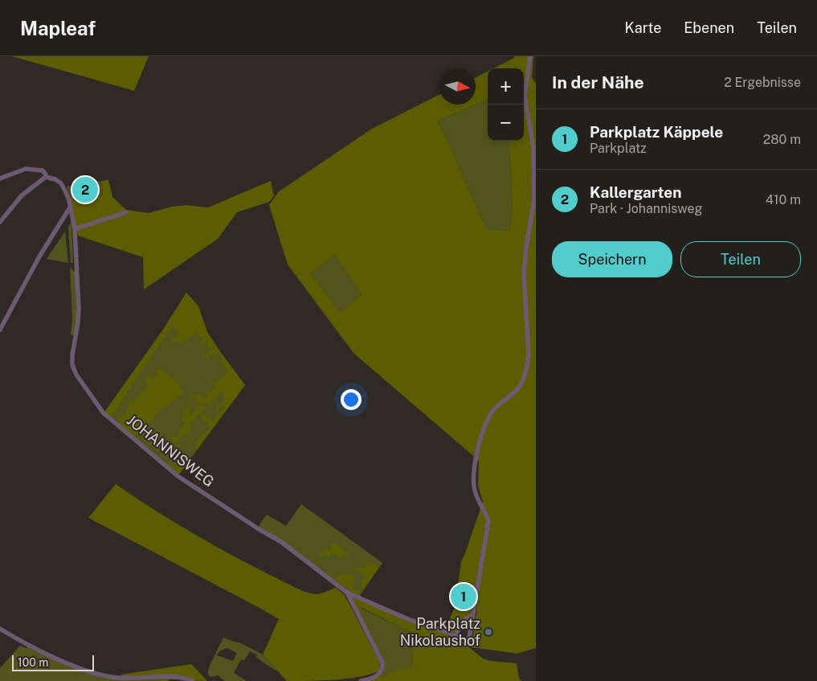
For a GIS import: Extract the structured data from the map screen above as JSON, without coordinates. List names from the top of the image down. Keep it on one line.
{"streets":{"street":["JOHANNISWEG"]},"places":["Parkplatz Nikolaushof"],"scale_bar":"100 m","north":"right","page":{"header":"Mapleaf","nav":["Karte","Ebenen","Teilen"],"heading":["In der Nähe","2 Ergebnisse"],"map_buttons":["+","−"],"list":[{"mark":"1","name":"Parkplatz Käppele","note":"Parkplatz","value":"280 m"},{"mark":"2","name":"Kallergarten","note":"Park · Johannisweg","value":"410 m"}],"pins":["2","1"],"buttons":["Speichern","Teilen"],"scale":"100 m"}}
